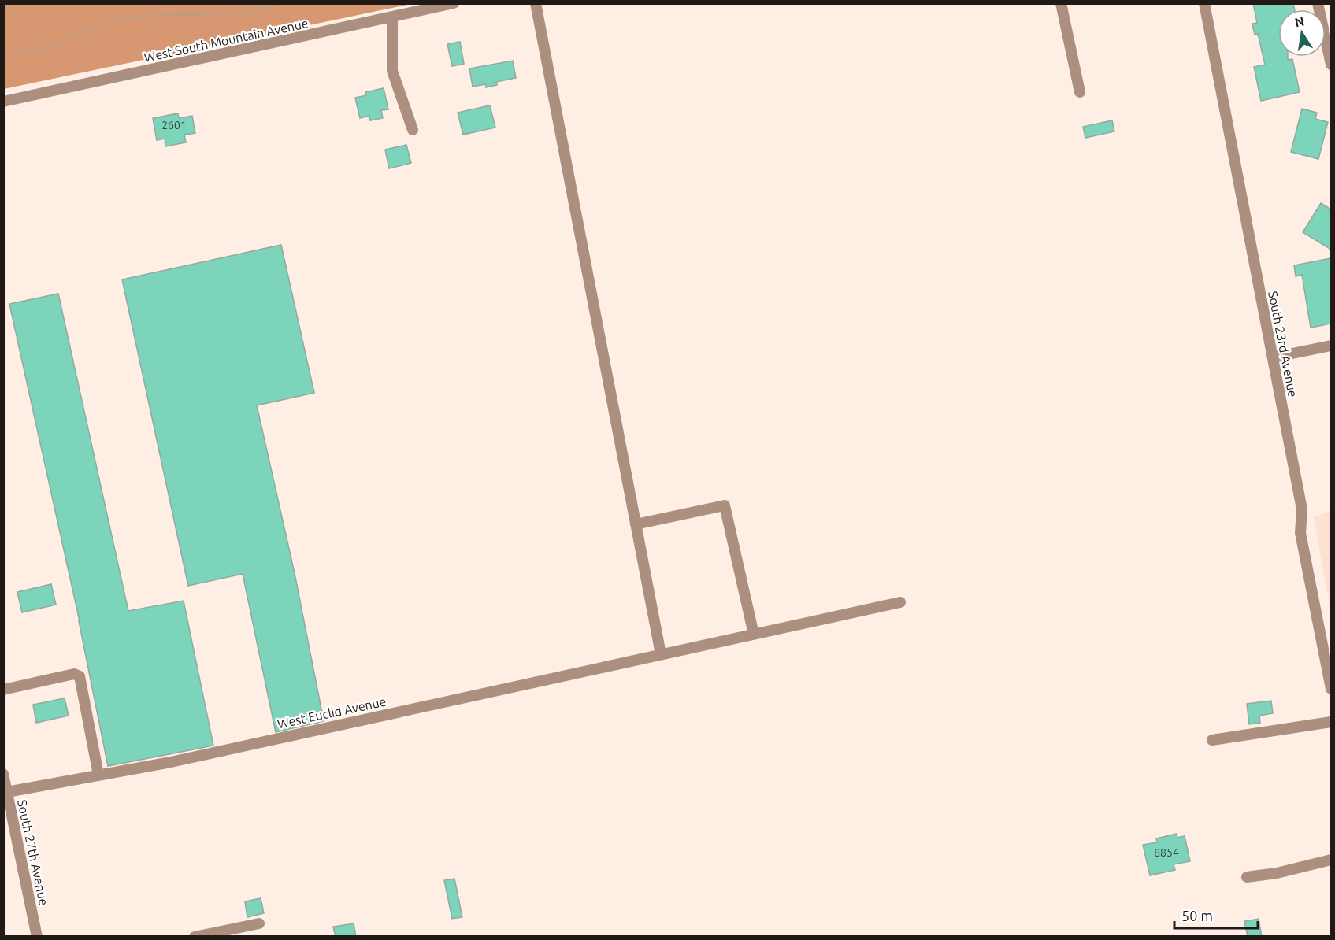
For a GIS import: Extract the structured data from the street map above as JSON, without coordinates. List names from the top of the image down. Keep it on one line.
{"streets":{"street":["West South Mountain Avenue","South 23rd Avenue","West Euclid Avenue","South 27th Avenue"]},"crossings":[["West Euclid Avenue","South 27th Avenue"]],"house_numbers":["2601","8854"],"scale_bar":"50 m","north":"top"}
